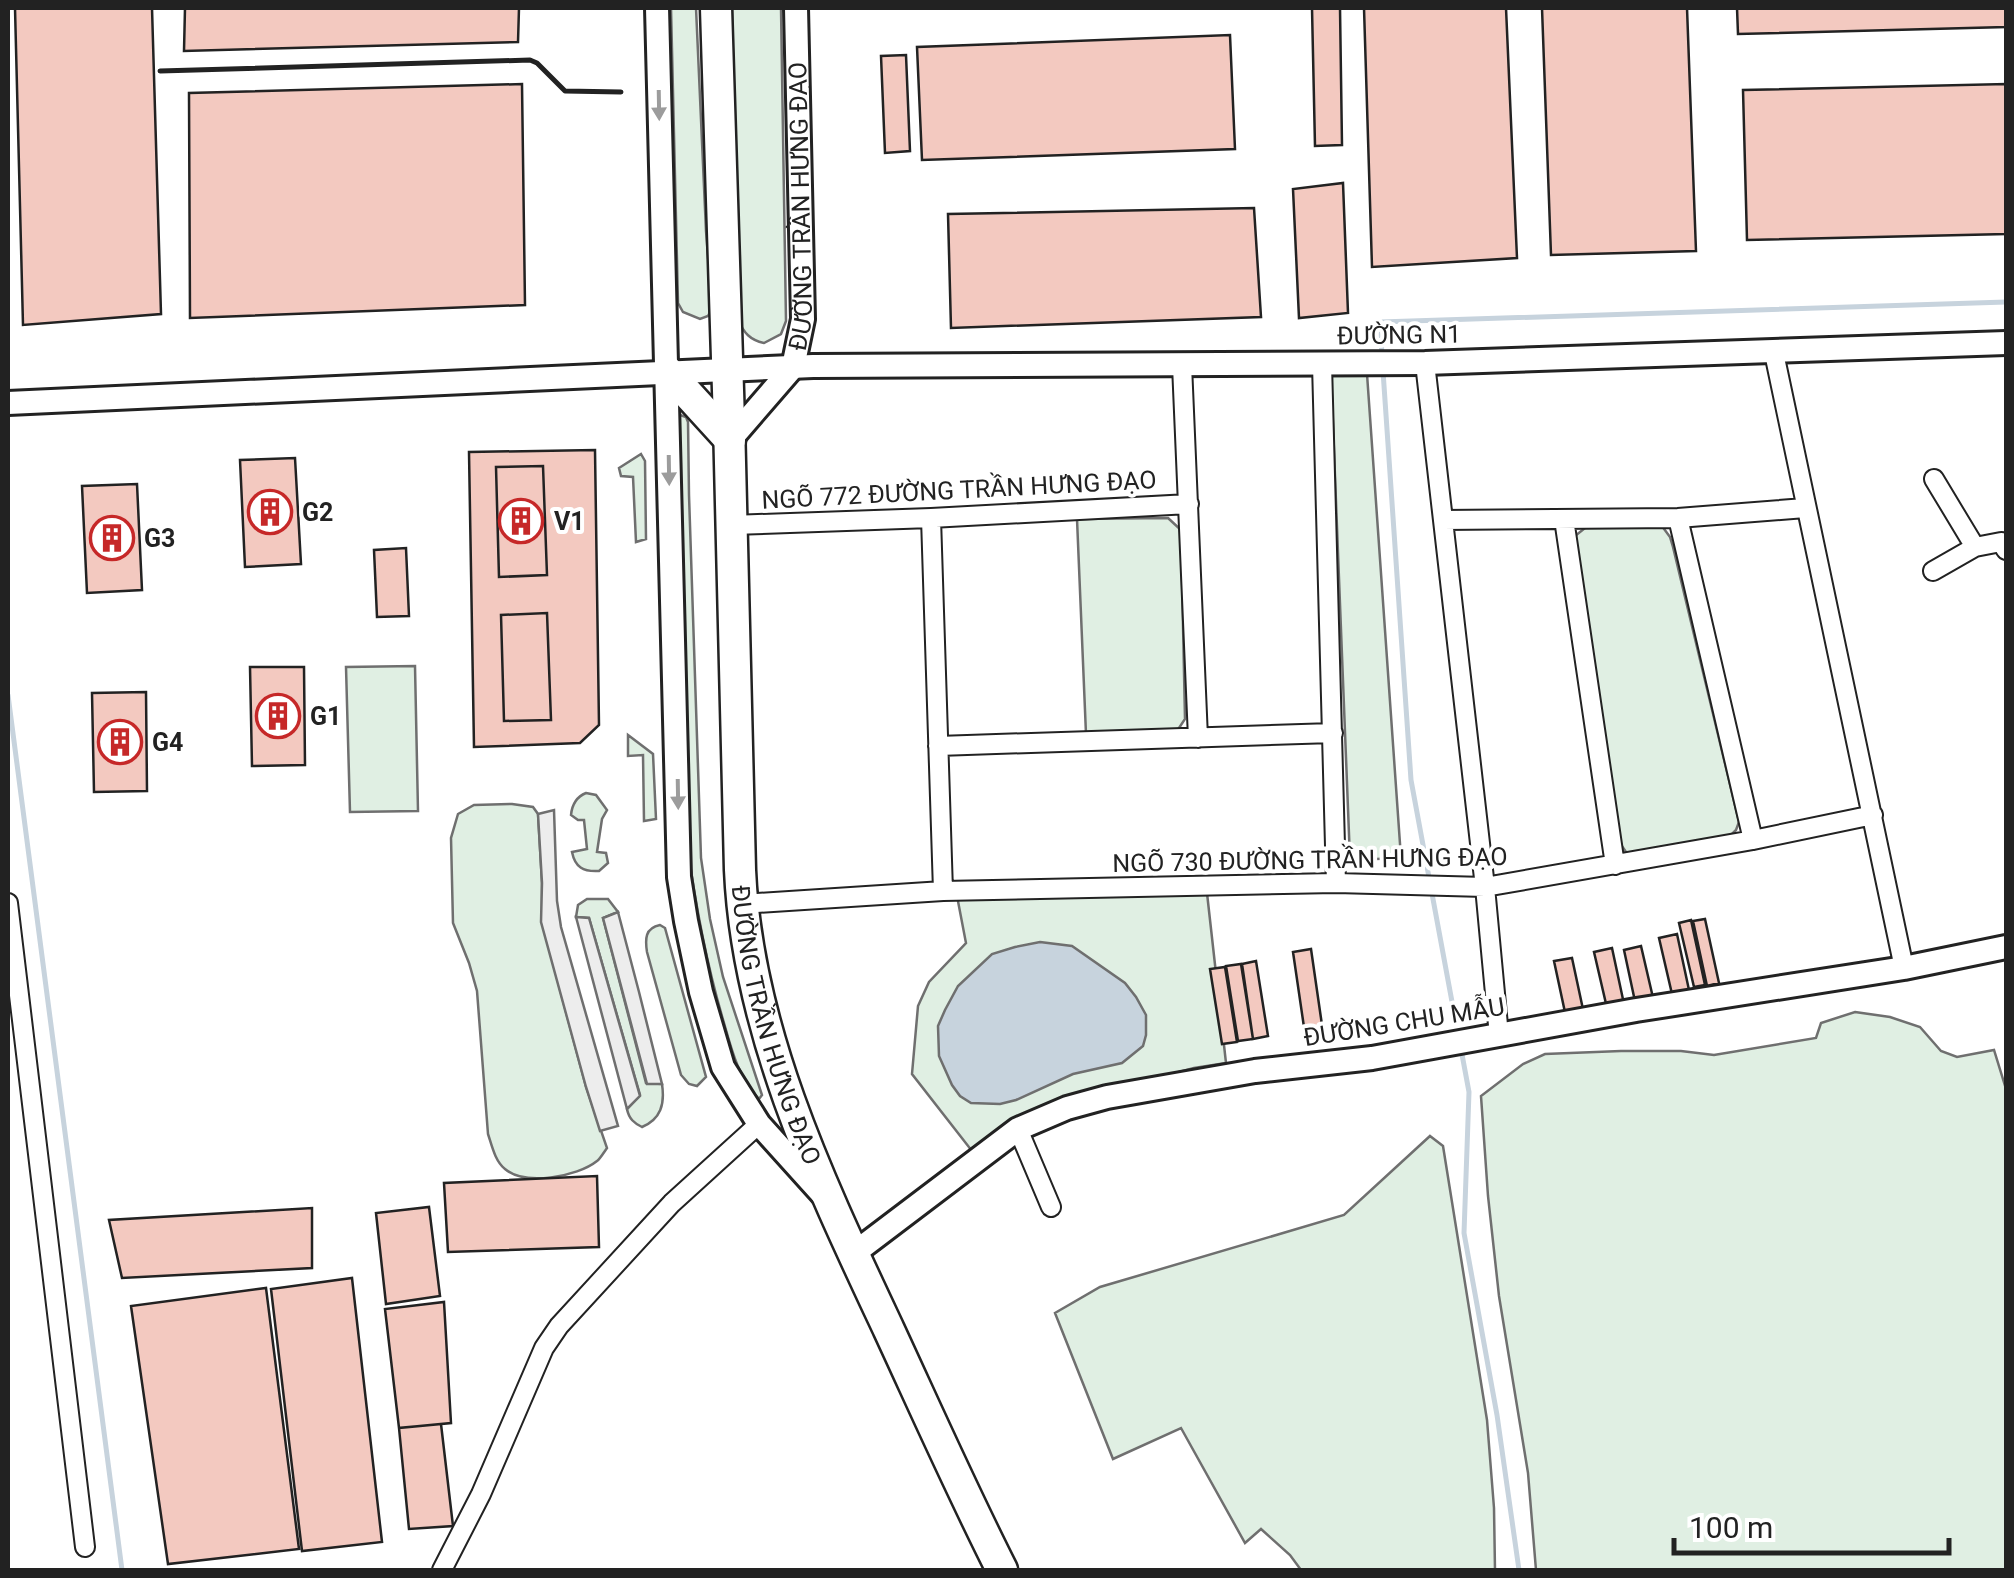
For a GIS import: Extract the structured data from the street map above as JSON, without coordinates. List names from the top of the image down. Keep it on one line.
{"streets":{"highway":["ĐƯỜNG TRẦN HƯNG ĐẠO"],"street":["ĐƯỜNG N1","NGÕ 772 ĐƯỜNG TRẦN HƯNG ĐẠO","NGÕ 730 ĐƯỜNG TRẦN HƯNG ĐẠO","ĐƯỜNG CHU MẪU"]},"crossings":[["ĐƯỜNG TRẦN HƯNG ĐẠO","ĐƯỜNG N1"],["ĐƯỜNG TRẦN HƯNG ĐẠO","NGÕ 772 ĐƯỜNG TRẦN HƯNG ĐẠO"],["ĐƯỜNG TRẦN HƯNG ĐẠO","NGÕ 730 ĐƯỜNG TRẦN HƯNG ĐẠO"],["ĐƯỜNG TRẦN HƯNG ĐẠO","ĐƯỜNG CHU MẪU"]],"places":{"building":["G2","V1","G3","G1","G4"]},"scale_bar":"100 m"}
